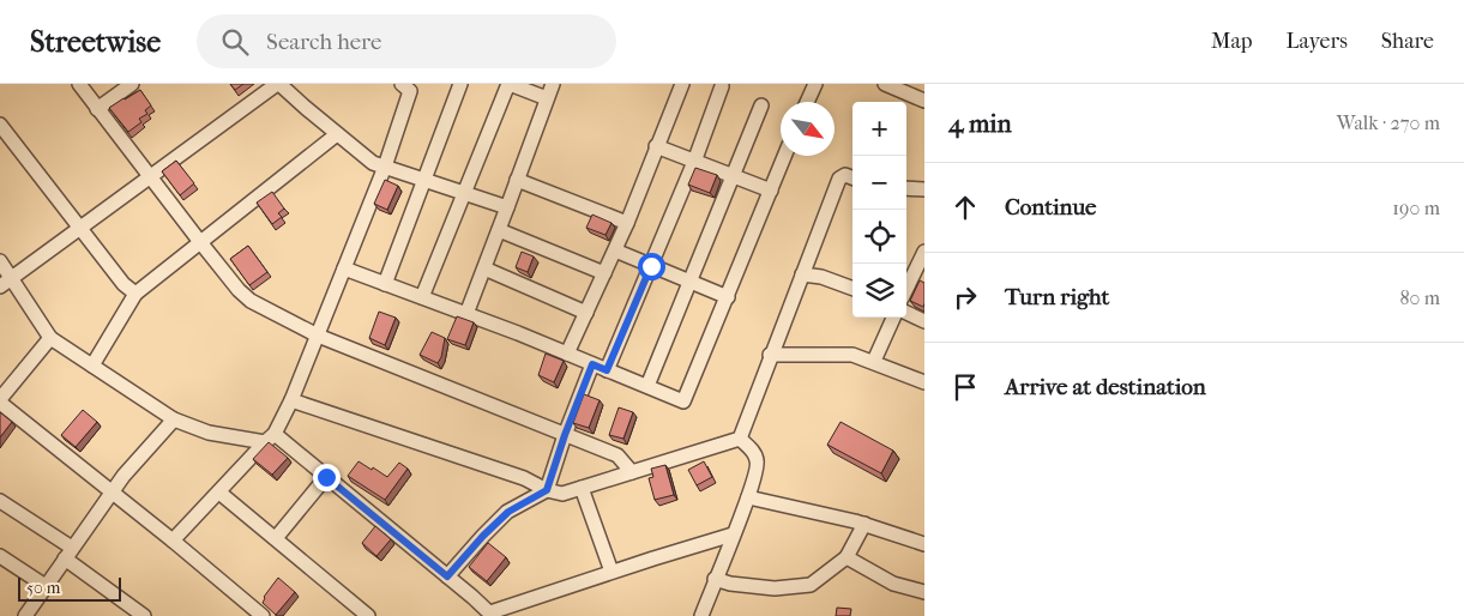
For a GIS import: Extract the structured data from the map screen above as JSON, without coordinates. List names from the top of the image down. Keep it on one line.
{"scale_bar":"50 m","north":"bottom right","page":{"header":"Streetwise","search":"Search here","nav":["Map","Layers","Share"],"heading":["4 min","Walk · 270 m"],"map_buttons":["+","−"],"list":[["Continue","190 m"],["Turn right","80 m"],"Arrive at destination"],"scale":"50 m"}}
